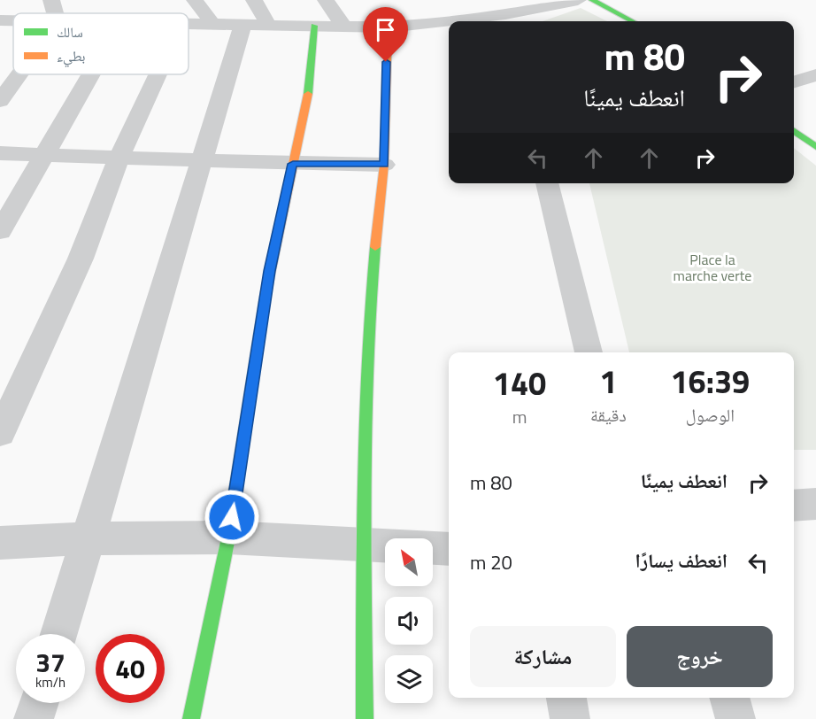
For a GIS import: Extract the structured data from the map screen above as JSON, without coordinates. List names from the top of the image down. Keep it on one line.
{"parks":["Place la marche verte"],"legend":["سالك","بطيء"],"north":"top left","page":{"turn":["80 m","انعطف يمينًا"],"eta":["16:39","الوصول","1","دقيقة","140","m"],"list":[{"name":"انعطف يمينًا","value":"80 m"},{"name":"انعطف يسارًا","value":"20 m"}],"buttons":["خروج","مشاركة"],"speed":"37 km/h","limit":"40"}}
